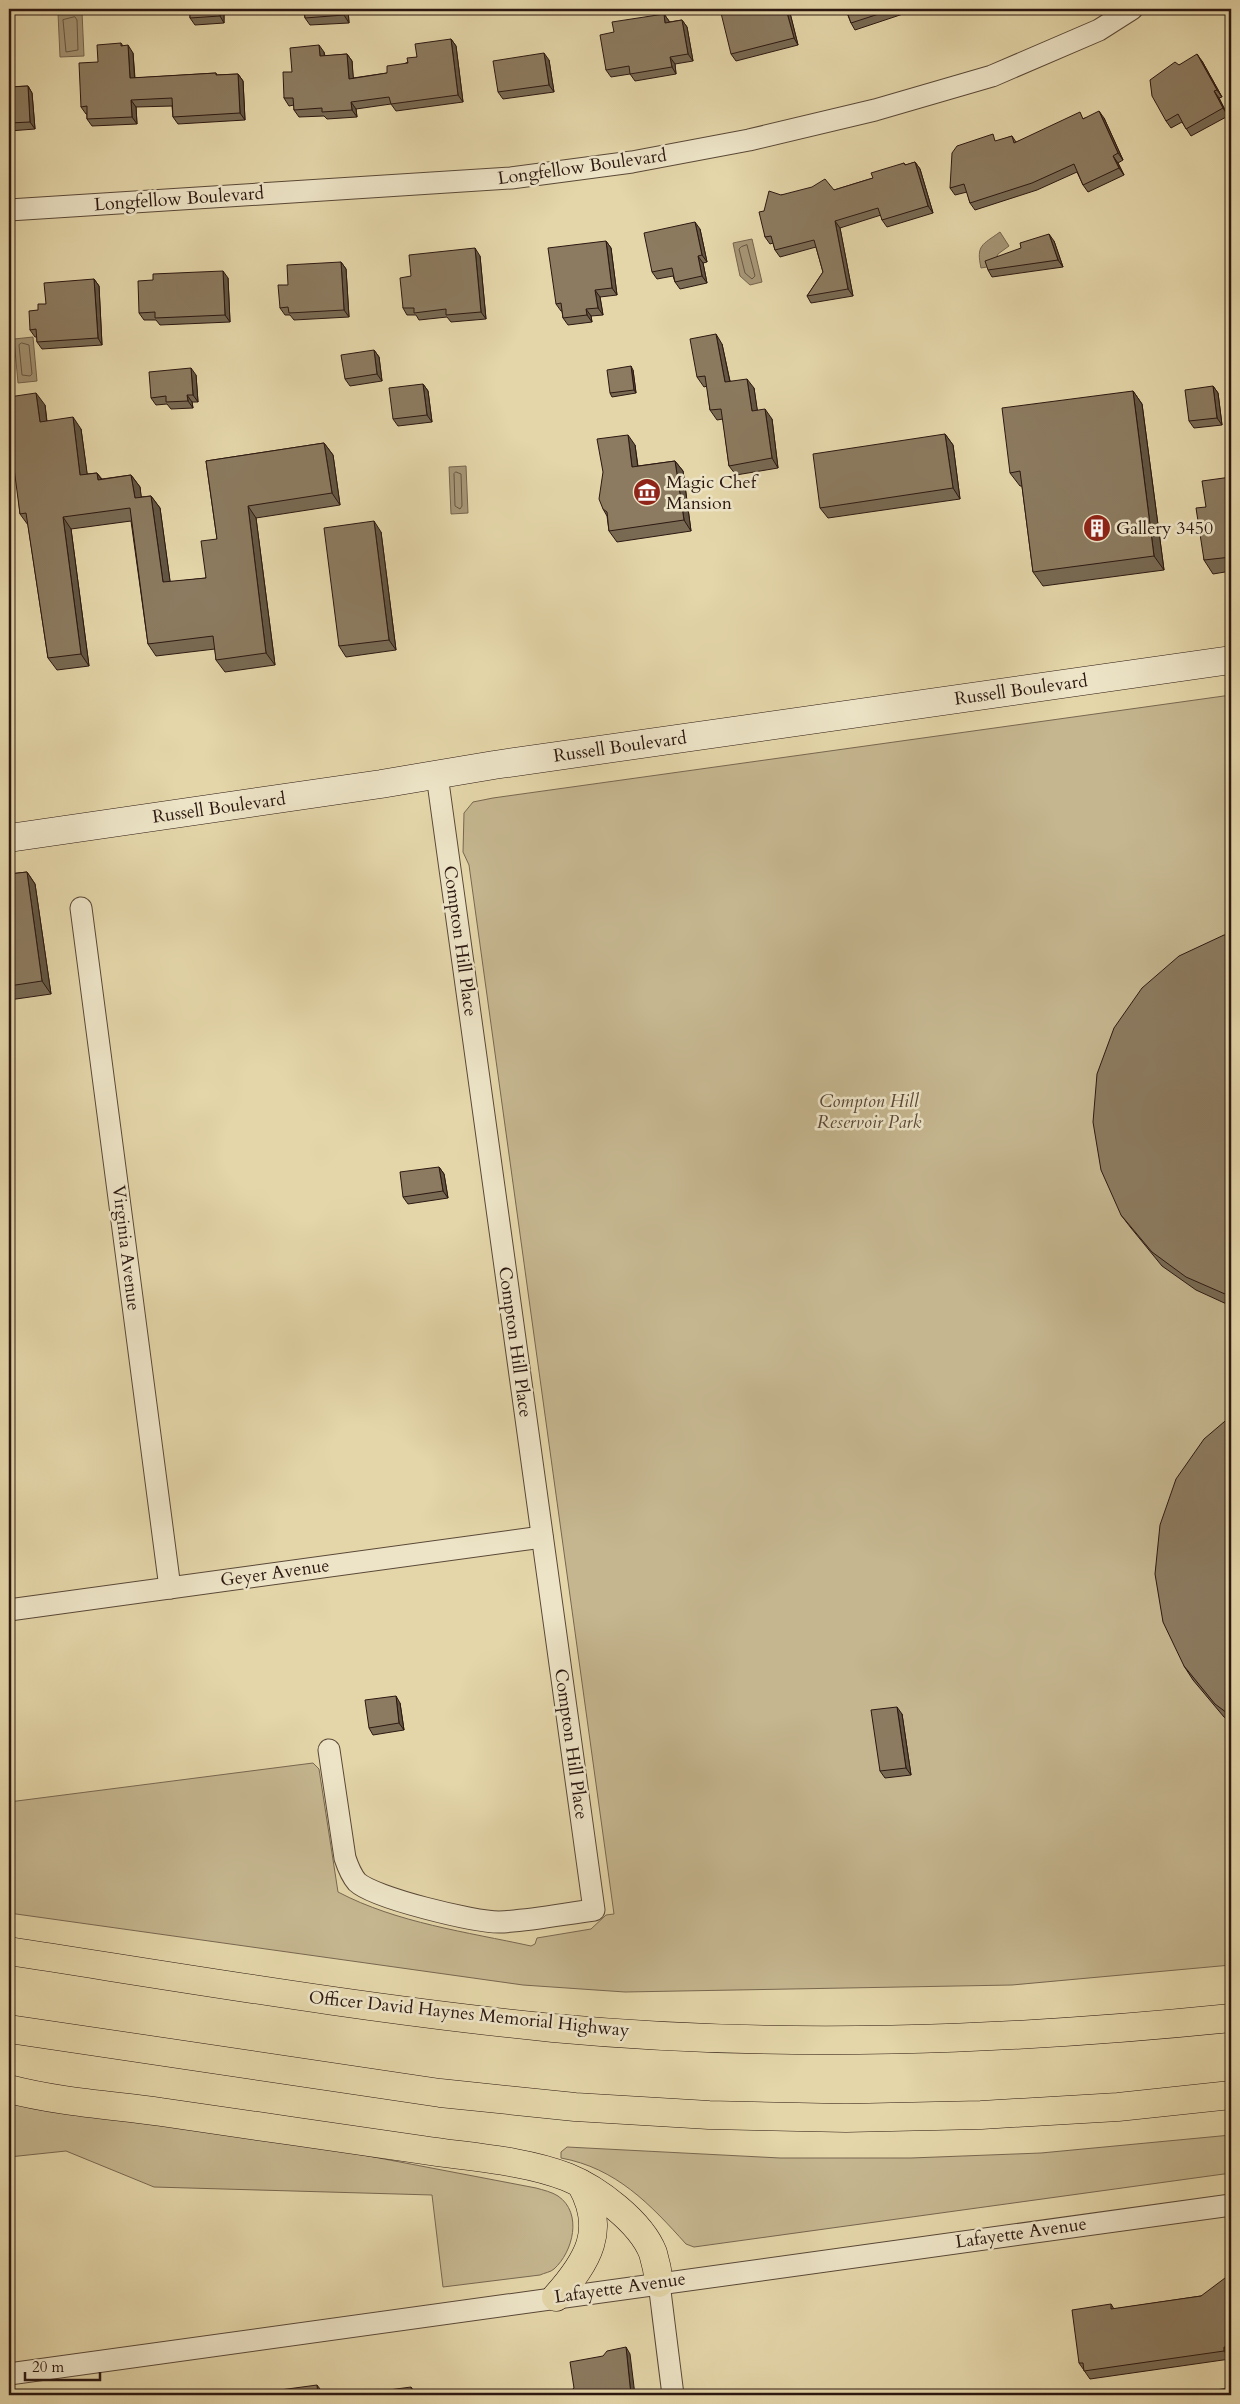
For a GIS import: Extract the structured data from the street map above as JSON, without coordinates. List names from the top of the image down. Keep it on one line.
{"streets":{"highway":["Officer David Haynes Memorial Highway"],"main road":["Russell Boulevard"],"street":["Longfellow Boulevard","Compton Hill Place","Virginia Avenue","Geyer Avenue","Lafayette Avenue"]},"crossings":[["Russell Boulevard","Compton Hill Place"],["Compton Hill Place","Geyer Avenue"],["Virginia Avenue","Geyer Avenue"]],"parks":["Compton Hill Reservoir Park"],"places":{"museum":["Magic Chef Mansion"],"building":["Gallery 3450"]},"scale_bar":"20 m"}
